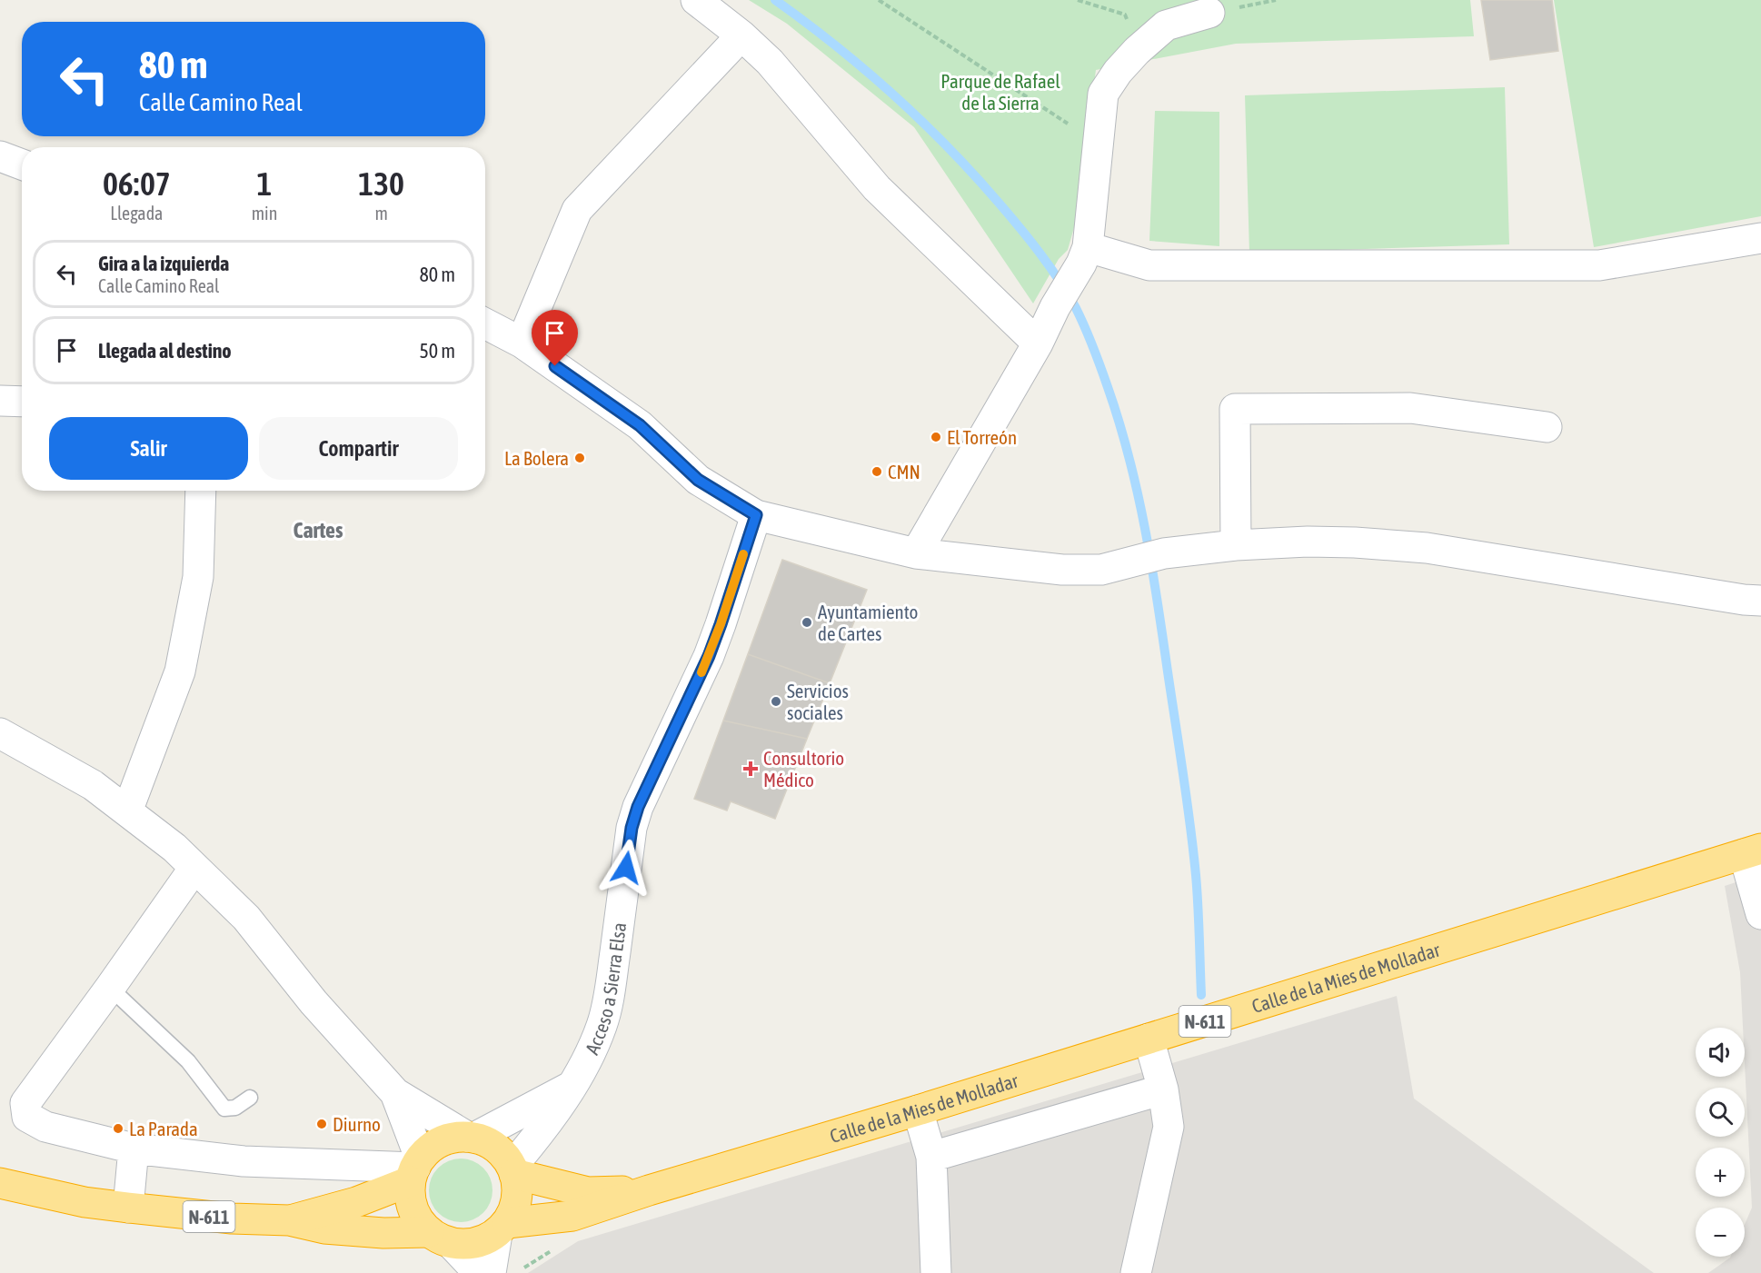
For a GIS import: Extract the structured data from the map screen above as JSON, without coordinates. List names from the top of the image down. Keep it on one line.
{"streets":{"highway":["Calle de la Mies de Molladar","N-611"],"street":["Acceso a Sierra Elsa"]},"crossings":[["Calle de la Mies de Molladar","Acceso a Sierra Elsa"],["Calle de la Mies de Molladar","N-611"],["Acceso a Sierra Elsa","N-611"]],"districts":["Cartes"],"parks":["Parque de Rafael de la Sierra"],"places":{"other":["El Torreón","La Bolera","CMN","Ayuntamiento de Cartes","Servicios sociales","Diurno","La Parada"],"health":["Consultorio Médico"]},"page":{"turn":["80 m","Calle Camino Real"],"eta":["06:07","Llegada","1","min","130","m"],"list":[{"name":"Gira a la izquierda","note":"Calle Camino Real","value":"80 m"},{"name":"Llegada al destino","value":"50 m"}],"buttons":["Salir","Compartir"],"map_buttons":["+","−"]}}
